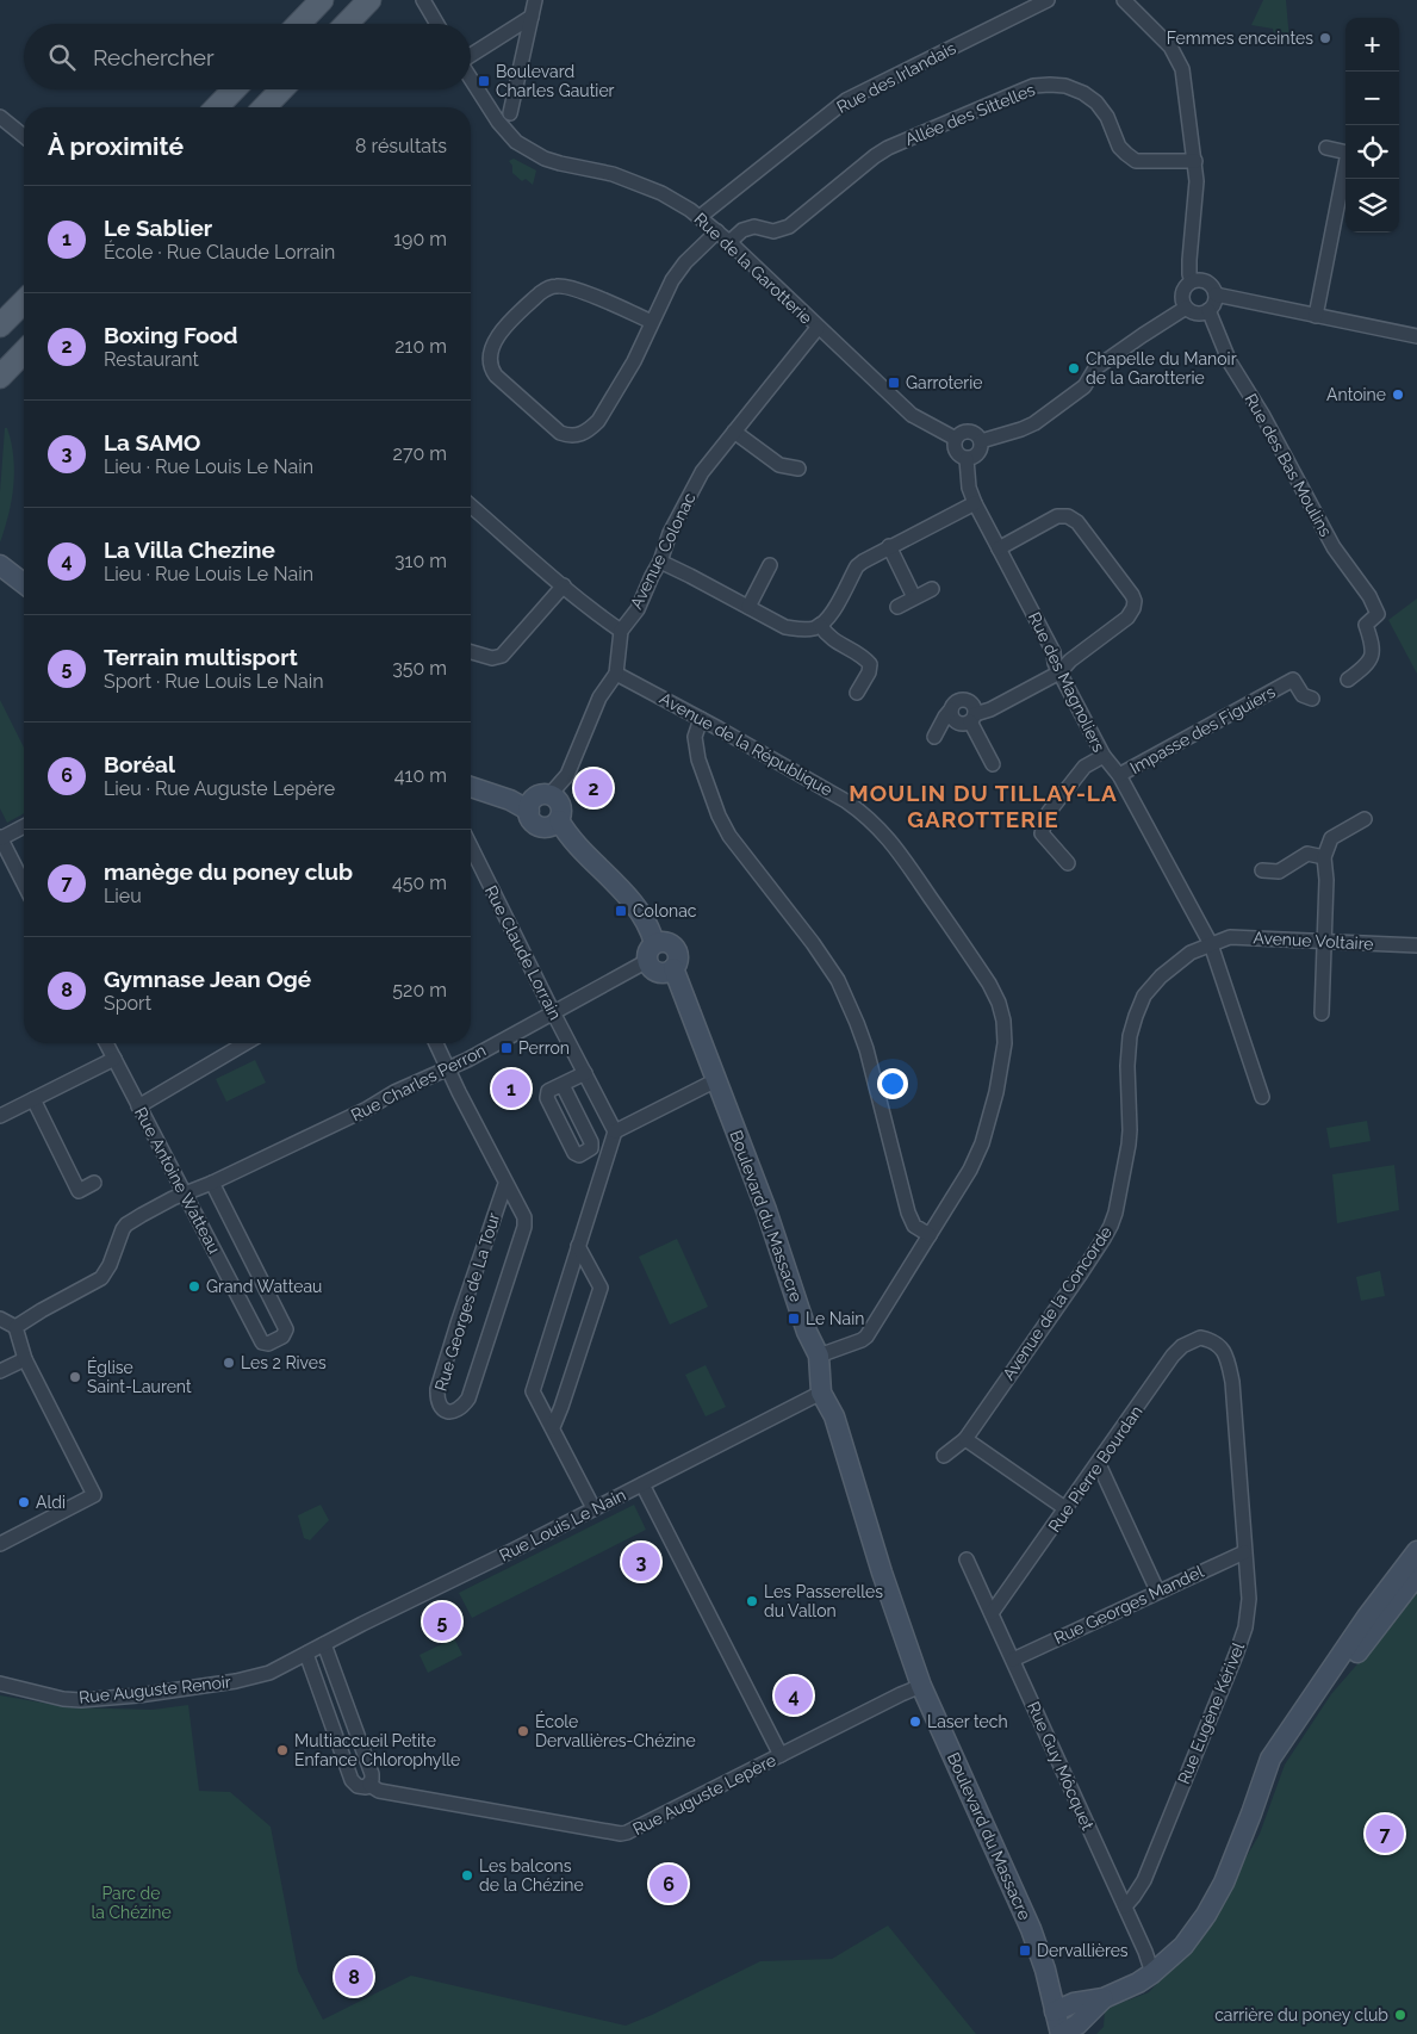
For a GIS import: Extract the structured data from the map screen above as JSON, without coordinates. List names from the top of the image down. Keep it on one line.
{"streets":{"main road":["Boulevard du Massacre"],"street":["Rue des Irlandais","Allée des Sittelles","Rue de la Garotterie","Rue des Bas Moulins","Avenue Colonac","Rue des Magnoliers","Impasse des Figuiers","Avenue de la République","Avenue Voltaire","Rue Claude Lorrain","Rue Charles Perron","Rue Antoine Watteau","Rue Georges de La Tour","Avenue de la Concorde","Rue Pierre Bourdan","Rue Louis Le Nain","Rue Georges Mandel","Rue Auguste Renoir","Rue Eugène Kérivel","Rue Guy Môcquet","Rue Auguste Lepère"]},"crossings":[["Rue des Irlandais","Rue de la Garotterie"],["Allée des Sittelles","Rue de la Garotterie"],["Rue de la Garotterie","Avenue Colonac"],["Rue de la Garotterie","Rue des Magnoliers"],["Avenue Colonac","Avenue de la République"],["Rue des Magnoliers","Impasse des Figuiers"],["Rue des Magnoliers","Avenue Voltaire"],["Rue des Magnoliers","Avenue de la Concorde"],["Avenue de la République","Boulevard du Massacre"],["Avenue Voltaire","Avenue de la Concorde"],["Rue Claude Lorrain","Rue Charles Perron"],["Rue Charles Perron","Rue Antoine Watteau"],["Rue Charles Perron","Boulevard du Massacre"],["Rue Charles Perron","Rue Georges de La Tour"],["Boulevard du Massacre","Rue Auguste Lepère"],["Rue Pierre Bourdan","Rue Eugène Kérivel"],["Rue Pierre Bourdan","Rue Guy Môcquet"],["Rue Louis Le Nain","Rue Auguste Renoir"],["Rue Louis Le Nain","Rue Auguste Lepère"],["Rue Georges Mandel","Rue Eugène Kérivel"],["Rue Georges Mandel","Rue Guy Môcquet"],["Rue Auguste Renoir","Rue Auguste Lepère"],["Rue Eugène Kérivel","Rue Guy Môcquet"]],"districts":["MOULIN DU TILLAY-LA GAROTTERIE"],"parks":["Parc de la Chézine"],"places":{"other":["Femmes enceintes","Chapelle du Manoir de la Garotterie","Antoine","Grand Watteau","Les 2 Rives","Église Saint-Laurent","Aldi","Les Passerelles du Vallon","Laser tech","École Dervallières-Chézine","Multiaccueil Petite Enfance Chlorophylle","Les balcons de la Chézine","carrière du poney club"],"transit":["Boulevard Charles Gautier","Garroterie","Colonac","Perron","Le Nain","Dervallières"]},"page":{"map_buttons":["+","−"],"search":"Rechercher","heading":["À proximité","8 résultats"],"list":[{"mark":"1","name":"Le Sablier","note":"École · Rue Claude Lorrain","value":"190 m"},{"mark":"2","name":"Boxing Food","note":"Restaurant","value":"210 m"},{"mark":"3","name":"La SAMO","note":"Lieu · Rue Louis Le Nain","value":"270 m"},{"mark":"4","name":"La Villa Chezine","note":"Lieu · Rue Louis Le Nain","value":"310 m"},{"mark":"5","name":"Terrain multisport","note":"Sport · Rue Louis Le Nain","value":"350 m"},{"mark":"6","name":"Boréal","note":"Lieu · Rue Auguste Lepère","value":"410 m"},{"mark":"7","name":"manège du poney club","note":"Lieu","value":"450 m"},{"mark":"8","name":"Gymnase Jean Ogé","note":"Sport","value":"520 m"}],"pins":["2","1","3","5","4","7","6","8"]}}
